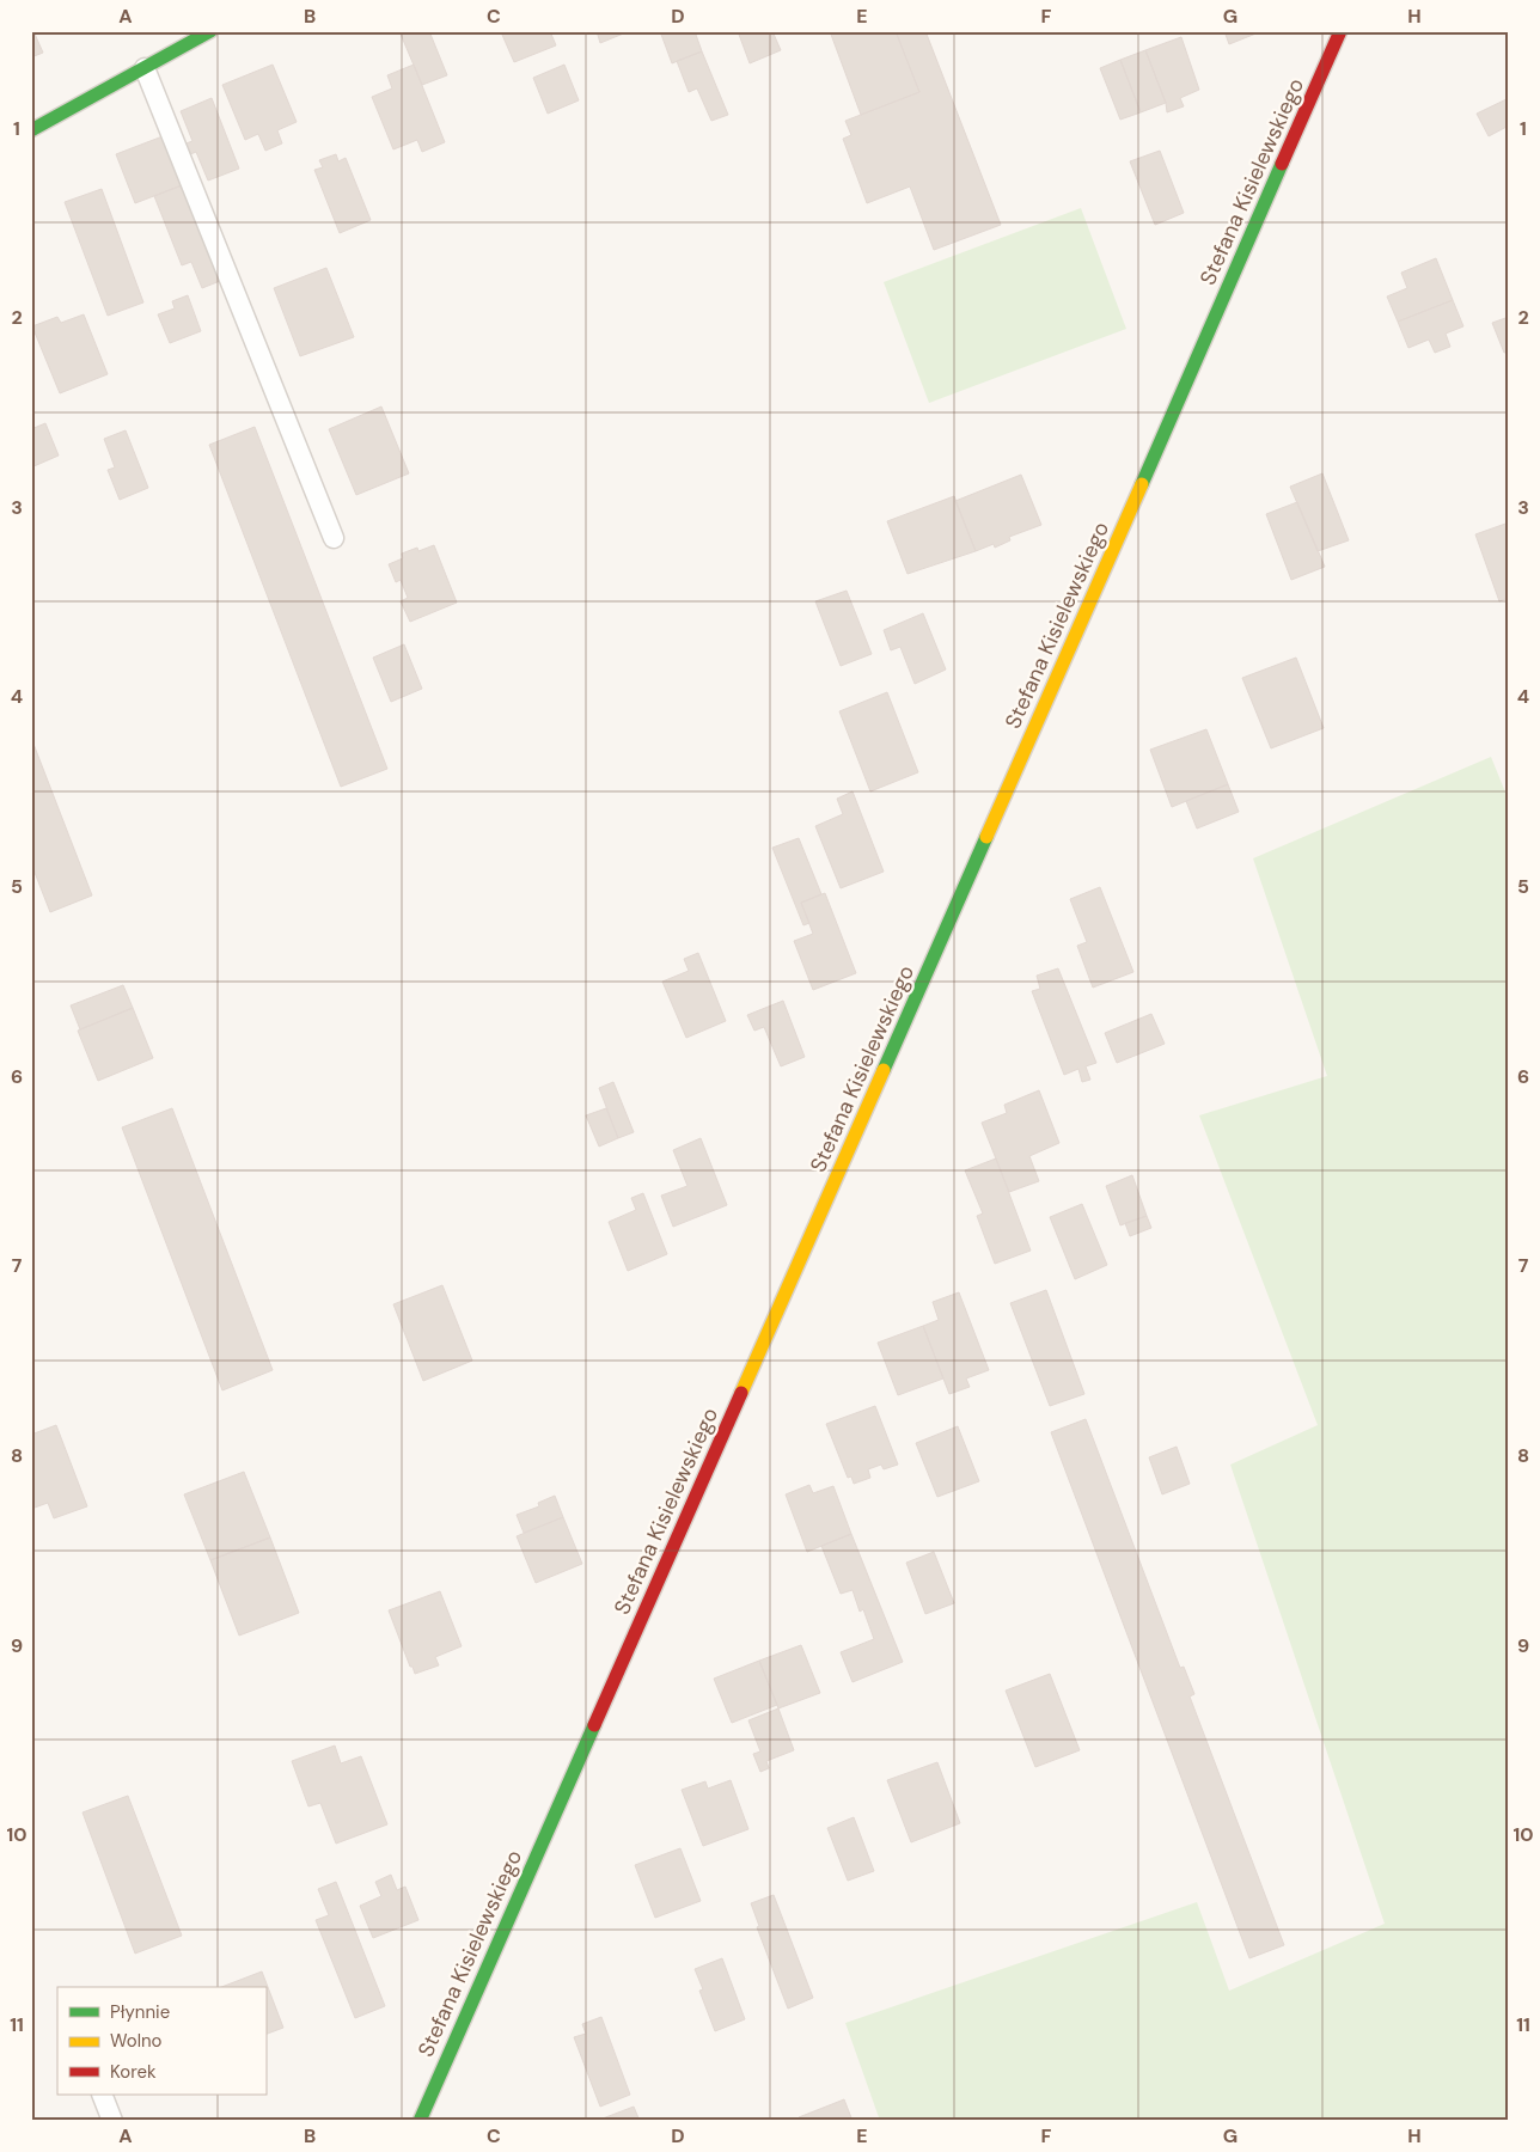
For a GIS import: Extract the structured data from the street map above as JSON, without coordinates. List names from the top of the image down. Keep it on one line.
{"streets":{"main road":["Stefana Kisielewskiego"]},"legend":["Płynnie","Wolno","Korek"],"grid":{"columns":["A","B","C","D","E","F","G","H"],"rows":["1","2","3","4","5","6","7","8","9","10","11"]}}
